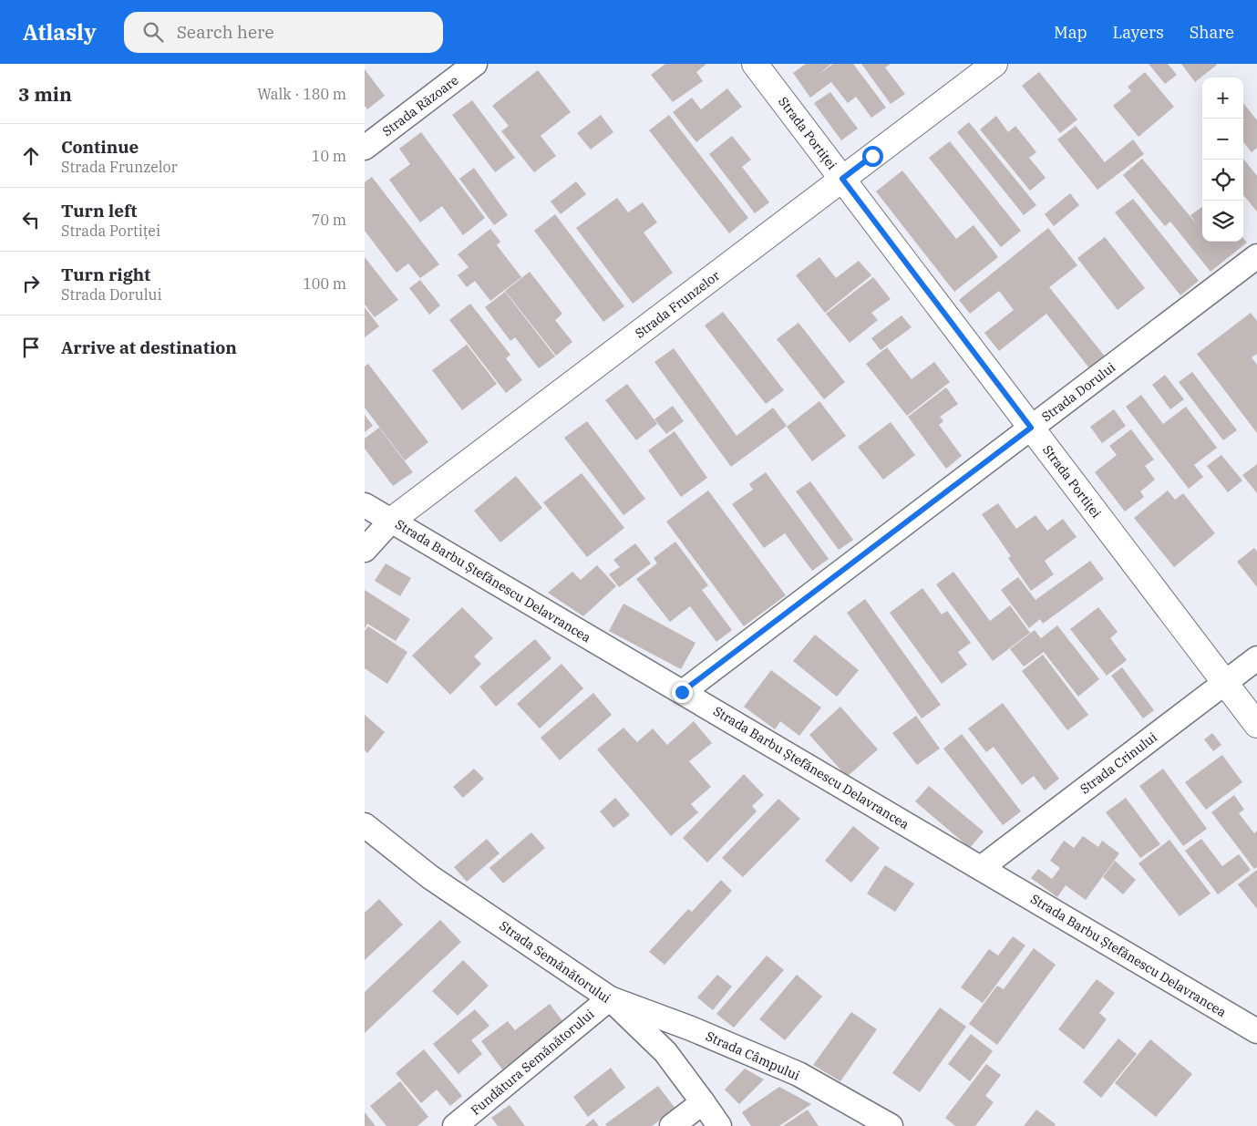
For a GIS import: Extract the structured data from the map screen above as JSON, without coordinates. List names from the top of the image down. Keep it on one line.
{"streets":{"street":["Strada Răzoare","Strada Portiței","Strada Frunzelor","Strada Dorului","Strada Barbu Ștefănescu Delavrancea","Strada Crinului","Strada Semănătorului","Strada Câmpului","Fundătura Semănătorului"]},"crossings":[["Strada Portiței","Strada Frunzelor"],["Strada Portiței","Strada Dorului"],["Strada Portiței","Strada Crinului"],["Strada Frunzelor","Strada Barbu Ștefănescu Delavrancea"],["Strada Dorului","Strada Barbu Ștefănescu Delavrancea"],["Strada Barbu Ștefănescu Delavrancea","Strada Crinului"],["Strada Semănătorului","Strada Câmpului"],["Strada Semănătorului","Fundătura Semănătorului"],["Strada Câmpului","Fundătura Semănătorului"]],"page":{"header":"Atlasly","search":"Search here","nav":["Map","Layers","Share"],"heading":["3 min","Walk · 180 m"],"map_buttons":["+","−"],"list":[["Continue","Strada Frunzelor","10 m"],["Turn left","Strada Portiței","70 m"],["Turn right","Strada Dorului","100 m"],"Arrive at destination"]}}
